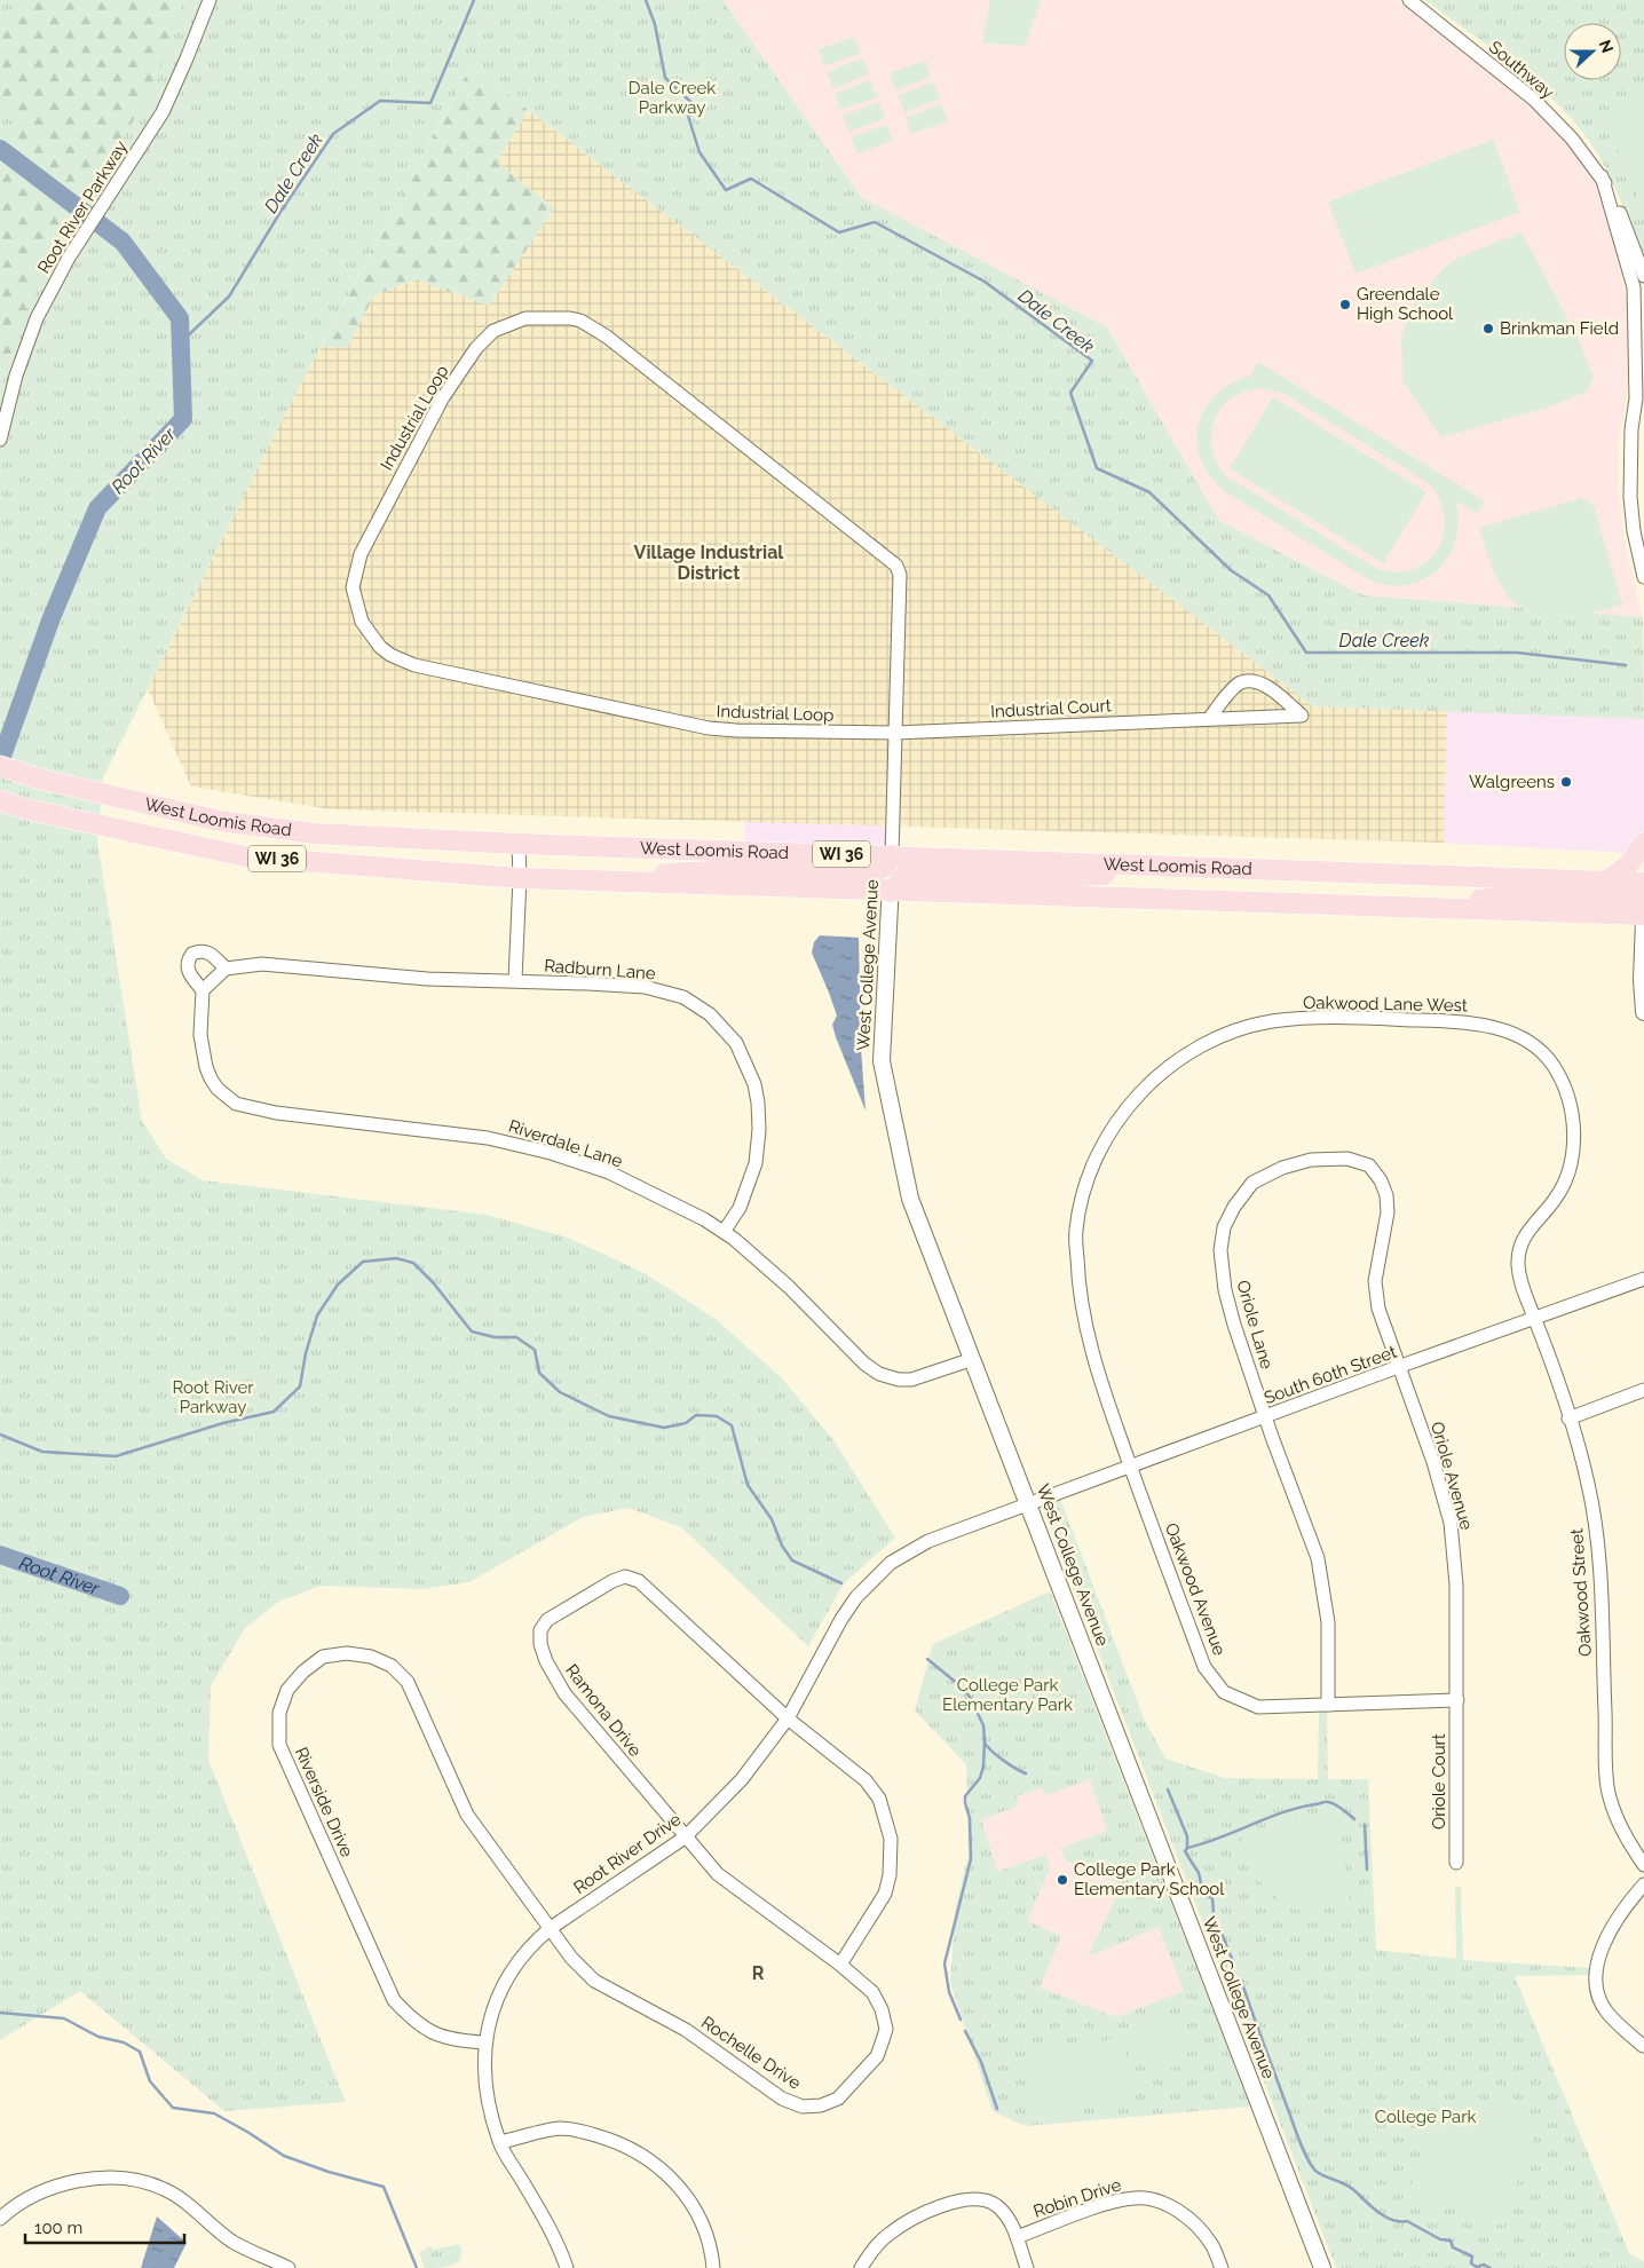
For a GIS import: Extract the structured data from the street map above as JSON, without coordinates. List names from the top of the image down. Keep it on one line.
{"streets":{"main road":["West Loomis Road","WI 36"],"street":["Southway","Root River Parkway","Industrial Loop","Industrial Court","West College Avenue","Radburn Lane","Oakwood Lane West","Riverdale Lane","Oriole Lane","South 60th Street","Oriole Avenue","Oakwood Avenue","Oakwood Street","Ramona Drive","Oriole Court","Riverside Drive","Root River Drive","Rochelle Drive","Robin Drive"]},"crossings":[["Industrial Loop","Industrial Court"],["Industrial Loop","West Loomis Road"],["Industrial Loop","West College Avenue"],["West Loomis Road","West College Avenue"],["West College Avenue","Riverdale Lane"],["West College Avenue","South 60th Street"],["West College Avenue","Root River Drive"],["Radburn Lane","Riverdale Lane"],["Oakwood Lane West","South 60th Street"],["Oakwood Lane West","Oakwood Avenue"],["Oakwood Lane West","Oakwood Street"],["Oriole Lane","South 60th Street"],["Oriole Lane","Oriole Avenue"],["Oriole Lane","Oakwood Avenue"],["South 60th Street","Oriole Avenue"],["South 60th Street","Oakwood Avenue"],["South 60th Street","Oakwood Street"],["South 60th Street","Root River Drive"],["Oriole Avenue","Oakwood Avenue"],["Oriole Avenue","Oriole Court"],["Oakwood Avenue","Oriole Court"],["Ramona Drive","Root River Drive"],["Ramona Drive","Rochelle Drive"],["Riverside Drive","Root River Drive"],["Riverside Drive","Rochelle Drive"],["Root River Drive","Rochelle Drive"]],"districts":["Village Industrial District","R"],"water":["Dale Creek","Root River"],"parks":["Dale Creek Parkway","Root River Parkway","College Park Elementary Park","College Park"],"places":["Greendale High School","Brinkman Field","Walgreens","College Park Elementary School"],"scale_bar":"100 m","north":"right"}
